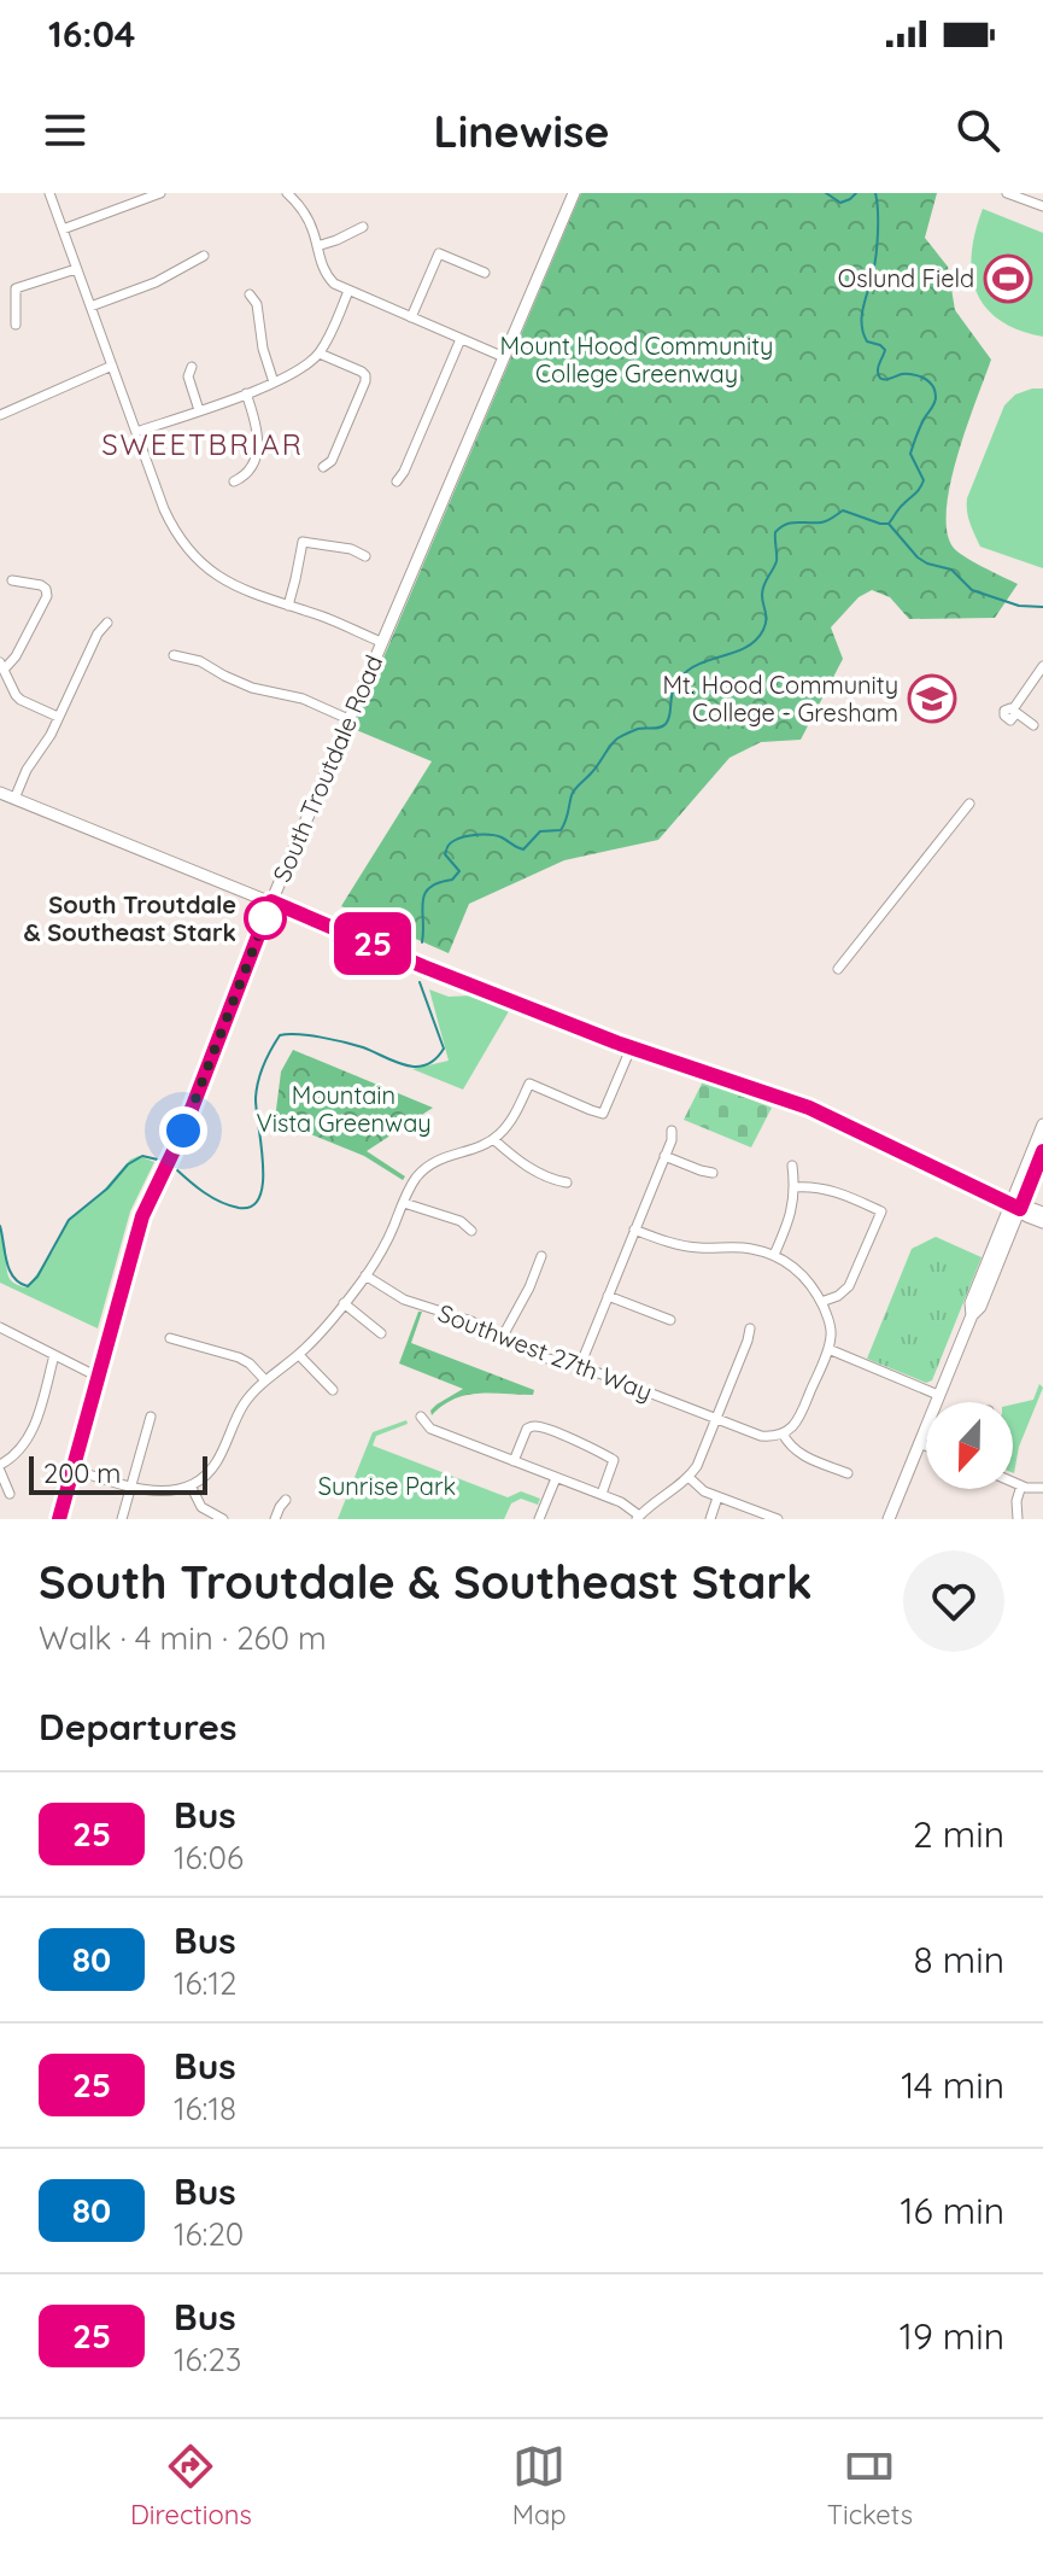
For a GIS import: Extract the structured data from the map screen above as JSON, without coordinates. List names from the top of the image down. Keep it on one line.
{"streets":{"main road":["South Troutdale Road"],"street":["Southwest 27th Way"]},"districts":["SWEETBRIAR"],"parks":["Mount Hood Community College Greenway","Mountain Vista Greenway","Sunrise Park"],"places":{"sports":["Oslund Field"],"school or university":["Mt. Hood Community College - Gresham"],"other":["South Troutdale & Southeast Stark"]},"lines":["bus line 25"],"scale_bar":"200 m","north":"bottom","page":{"status":"16:04","header":"Linewise","on_map":"25","scale":"200 m","heading":[["South Troutdale & Southeast Stark","Walk · 4 min · 260 m"],"Departures"],"list":[{"mark":"25","name":"Bus","note":"16:06","value":"2 min"},{"mark":"80","name":"Bus","note":"16:12","value":"8 min"},{"mark":"25","name":"Bus","note":"16:18","value":"14 min"},{"mark":"80","name":"Bus","note":"16:20","value":"16 min"},{"mark":"25","name":"Bus","note":"16:23","value":"19 min"}],"tabs":["Directions","Map","Tickets"]}}
